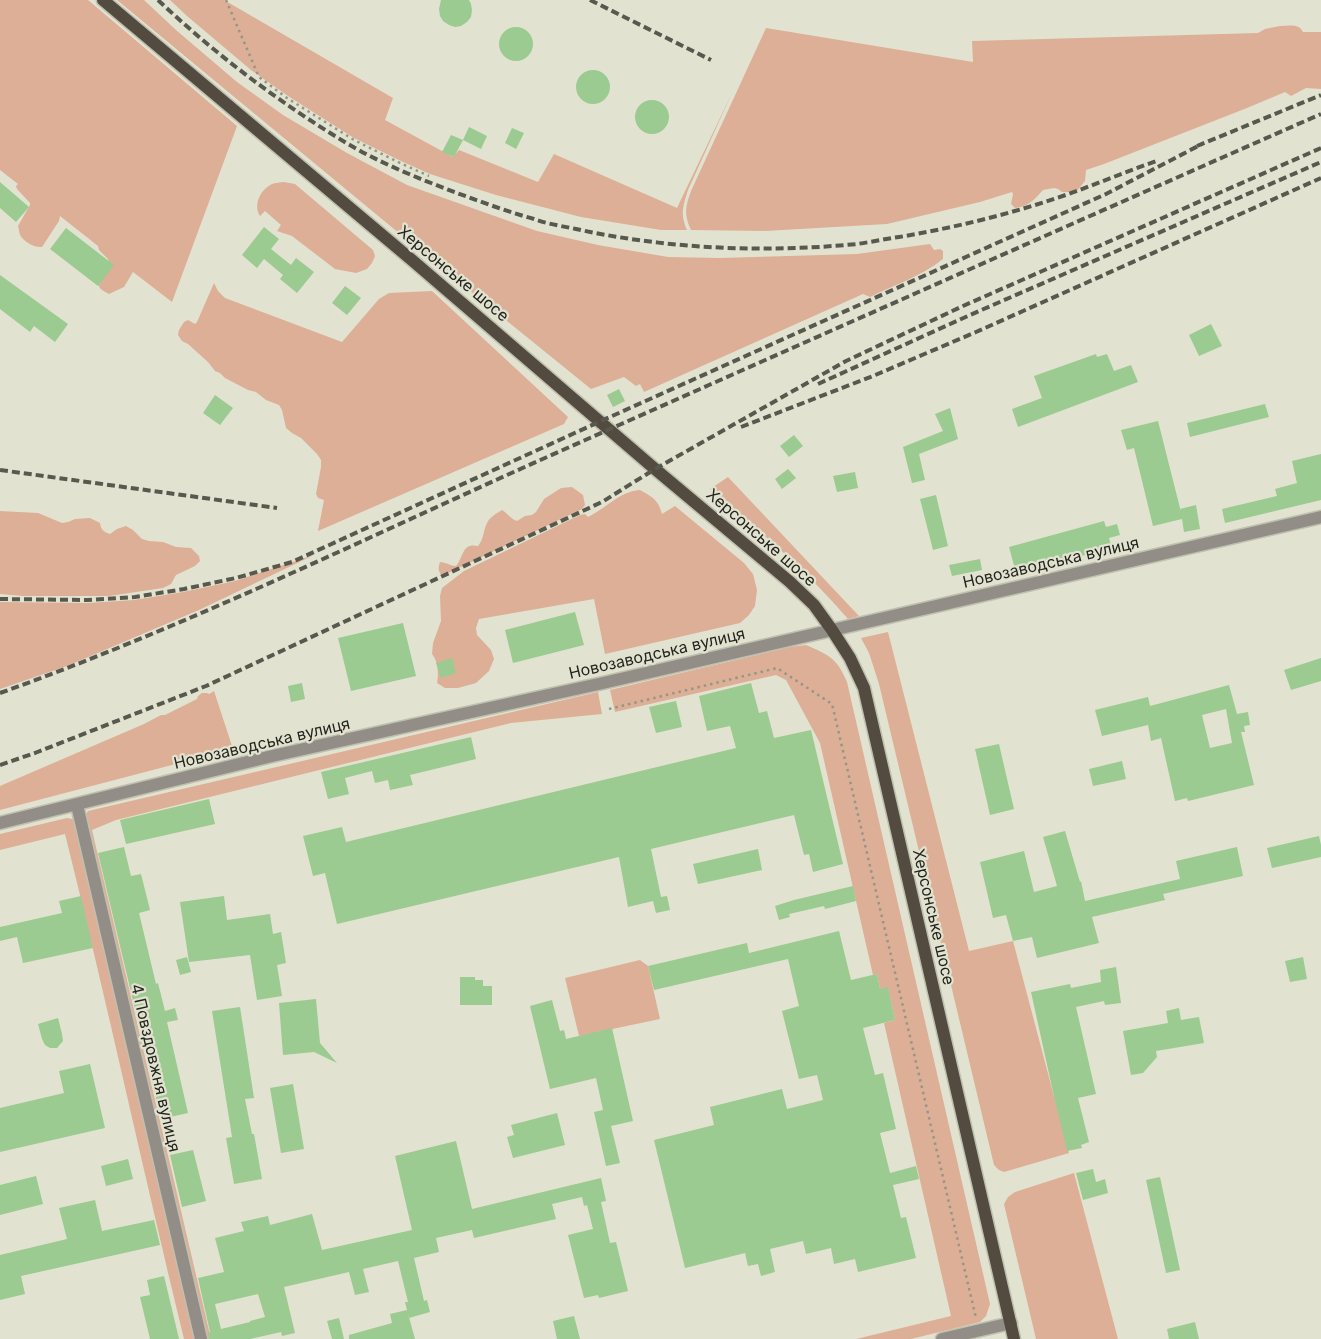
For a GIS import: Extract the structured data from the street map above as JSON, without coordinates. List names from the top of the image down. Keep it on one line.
{"streets":{"main road":["Херсонське шосе"],"street":["Новозаводська вулиця","4 Повздовжня вулиця"]},"crossings":[["Херсонське шосе","Новозаводська вулиця"],["Новозаводська вулиця","4 Повздовжня вулиця"]]}
